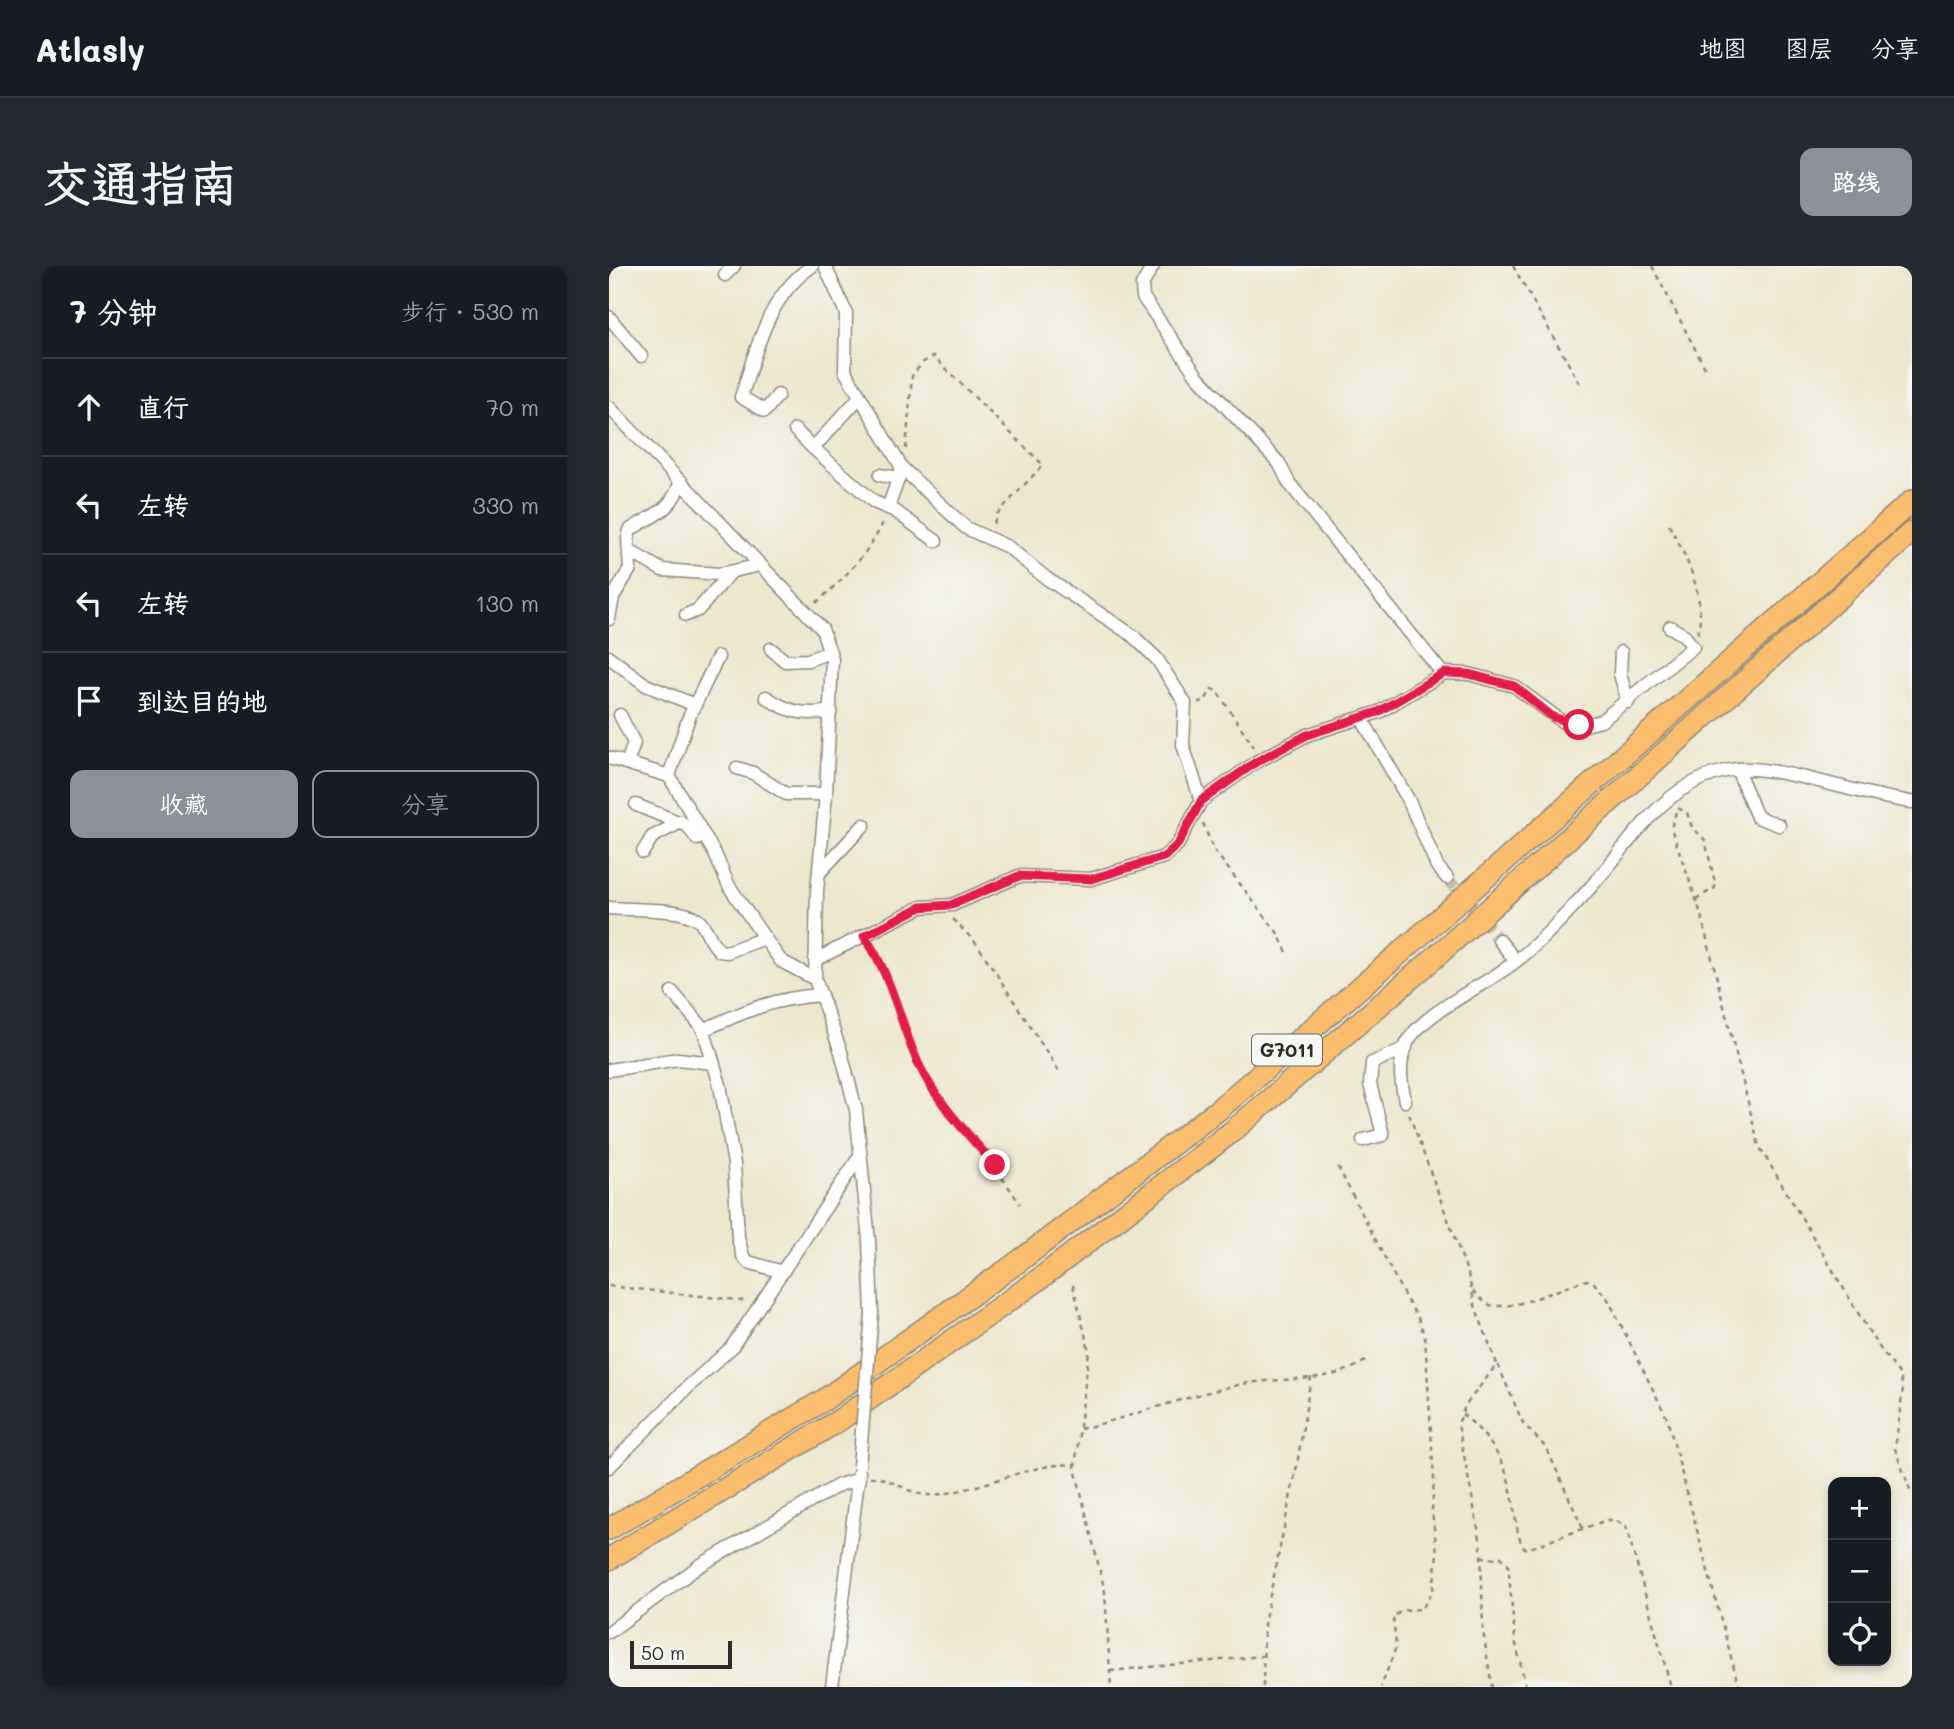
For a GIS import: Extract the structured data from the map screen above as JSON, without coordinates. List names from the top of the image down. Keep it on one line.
{"streets":{"highway":["G7011"]},"scale_bar":"50 m","page":{"header":"Atlasly","nav":["地图","图层","分享"],"buttons":["路线",["收藏","分享"]],"title":"交通指南","heading":["7 分钟","步行 · 530 m"],"list":[["直行","70 m"],["左转","330 m"],["左转","130 m"],"到达目的地"],"map_buttons":["+","−"],"scale":"50 m"}}
